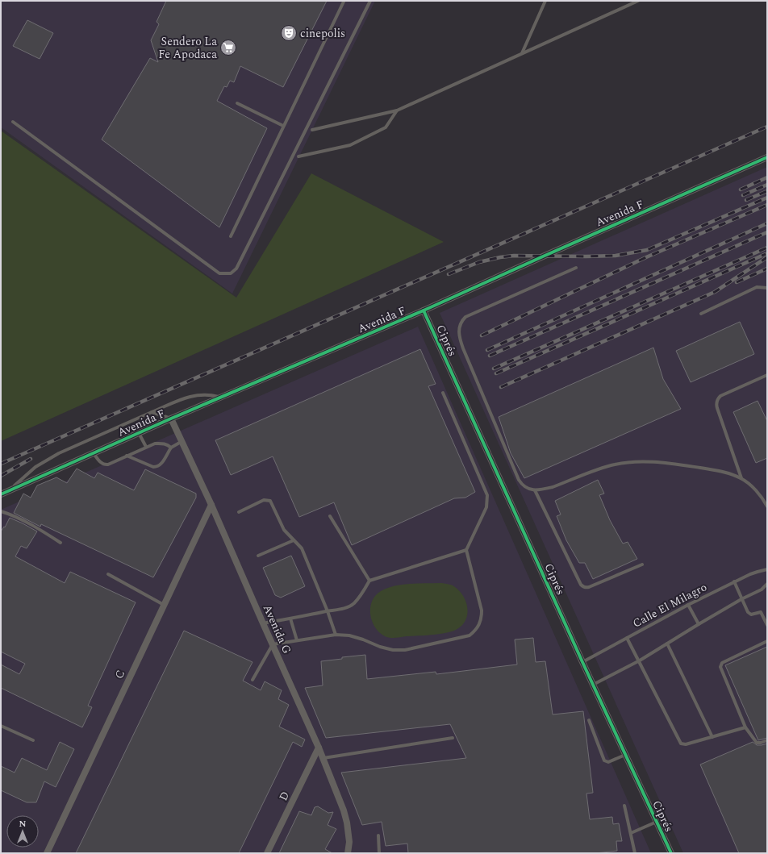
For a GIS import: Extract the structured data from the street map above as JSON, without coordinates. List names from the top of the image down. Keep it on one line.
{"streets":{"street":["Avenida F","Ciprés","Avenida G","C","D"],"lane":["Calle El Milagro"]},"crossings":[["Avenida F","Ciprés"],["Avenida F","Avenida G"],["Ciprés","Calle El Milagro"],["Avenida G","C"],["Avenida G","D"]],"places":{"theatre":["cinepolis"],"supermarket":["Sendero La Fe Apodaca"]},"north":"top"}
